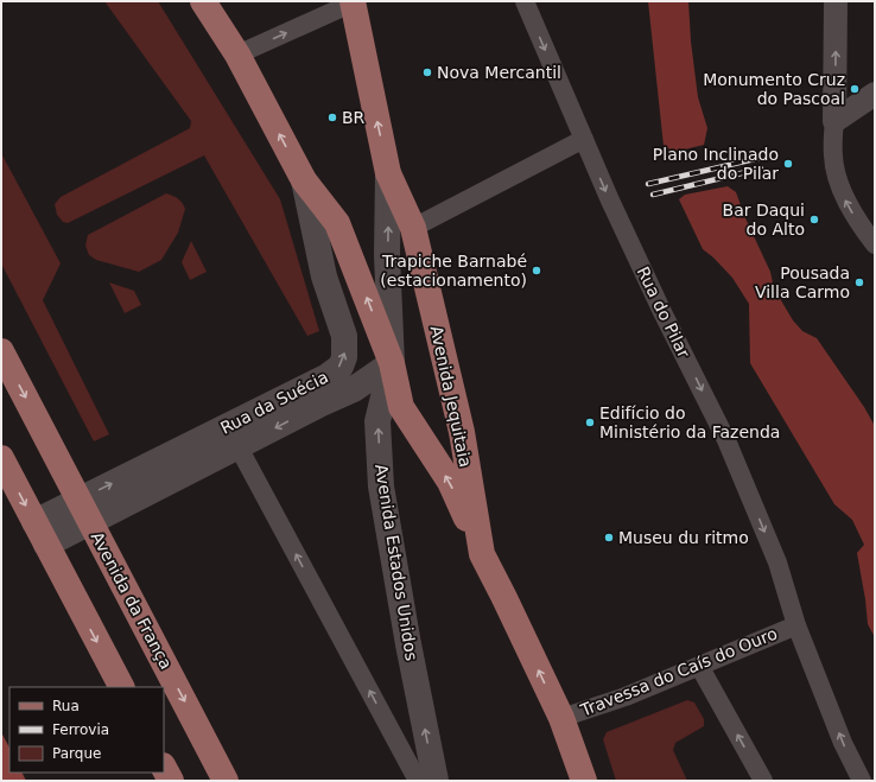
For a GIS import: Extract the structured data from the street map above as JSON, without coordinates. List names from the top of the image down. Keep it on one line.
{"streets":{"main road":["Avenida Jequitaia","Rua da Suécia","Avenida Estados Unidos","Avenida da França"],"street":["Rua do Pilar","Travessa do Caís do Ouro"]},"crossings":[["Rua do Pilar","Travessa do Caís do Ouro"],["Avenida Jequitaia","Avenida Estados Unidos"],["Avenida Jequitaia","Travessa do Caís do Ouro"],["Rua da Suécia","Avenida Estados Unidos"],["Rua da Suécia","Avenida da França"]],"places":["Nova Mercantil","Monumento Cruz do Pascoal","BR","Plano Inclinado do Pilar","Bar Daqui do Alto","Trapiche Barnabé (estacionamento)","Pousada Villa Carmo","Edifício do Ministério da Fazenda","Museu du ritmo"],"legend":["Rua","Ferrovia","Parque"]}
